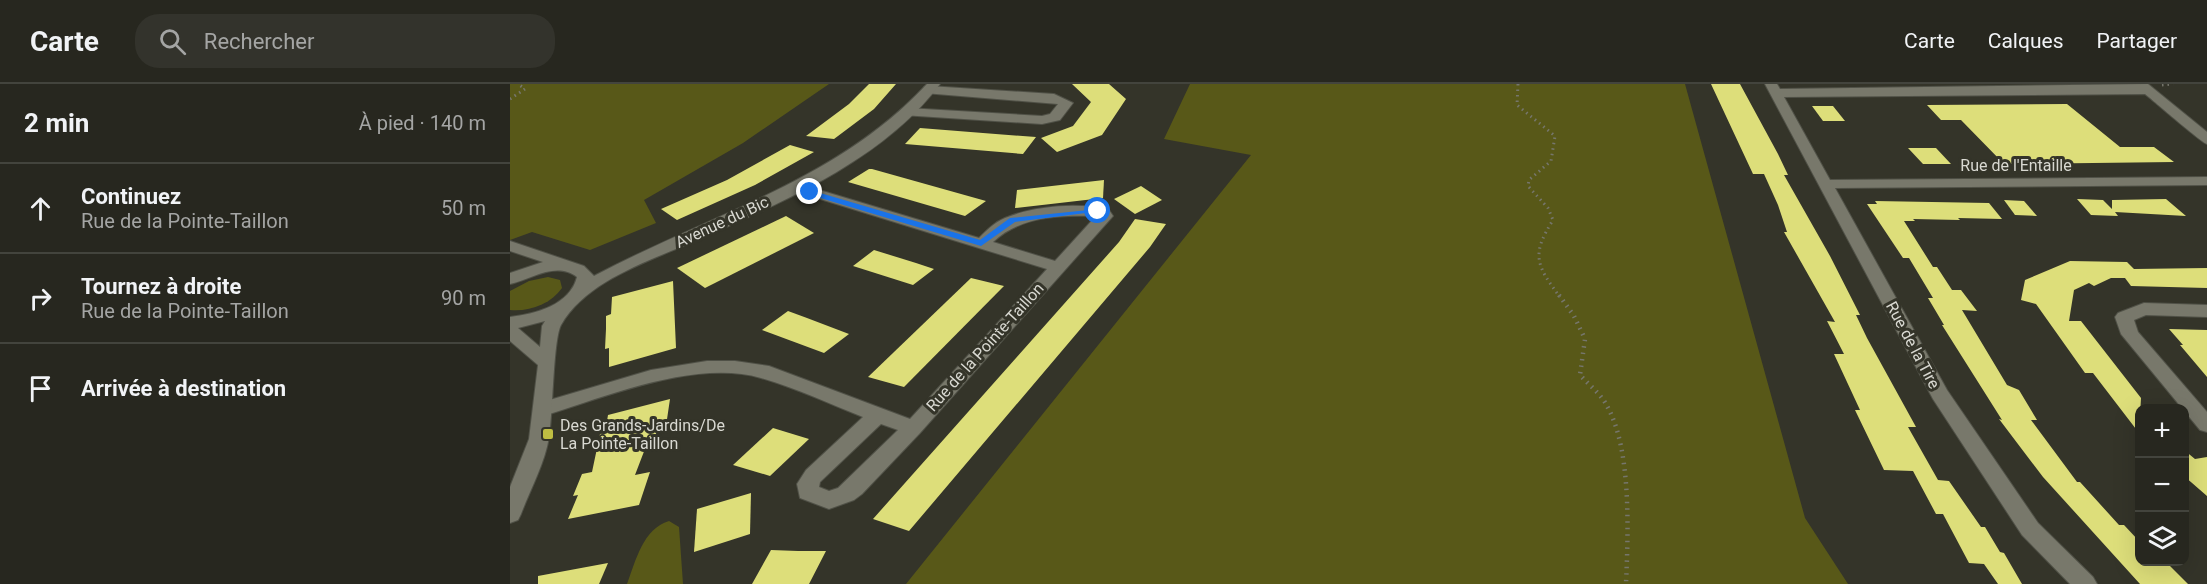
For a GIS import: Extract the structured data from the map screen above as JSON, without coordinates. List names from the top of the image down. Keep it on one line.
{"streets":{"street":["Rue de l'Entaille","Avenue du Bic","Rue de la Tire","Rue de la Pointe-Taillon"]},"crossings":[["Rue de l'Entaille","Rue de la Tire"],["Avenue du Bic","Rue de la Pointe-Taillon"]],"places":{"transit":["Des Grands-Jardins/De La Pointe-Taillon"]},"page":{"header":"Carte","search":"Rechercher","nav":["Carte","Calques","Partager"],"heading":["2 min","À pied · 140 m"],"list":[["Continuez","Rue de la Pointe-Taillon","50 m"],["Tournez à droite","Rue de la Pointe-Taillon","90 m"],"Arrivée à destination"],"map_buttons":["+","−"]}}
